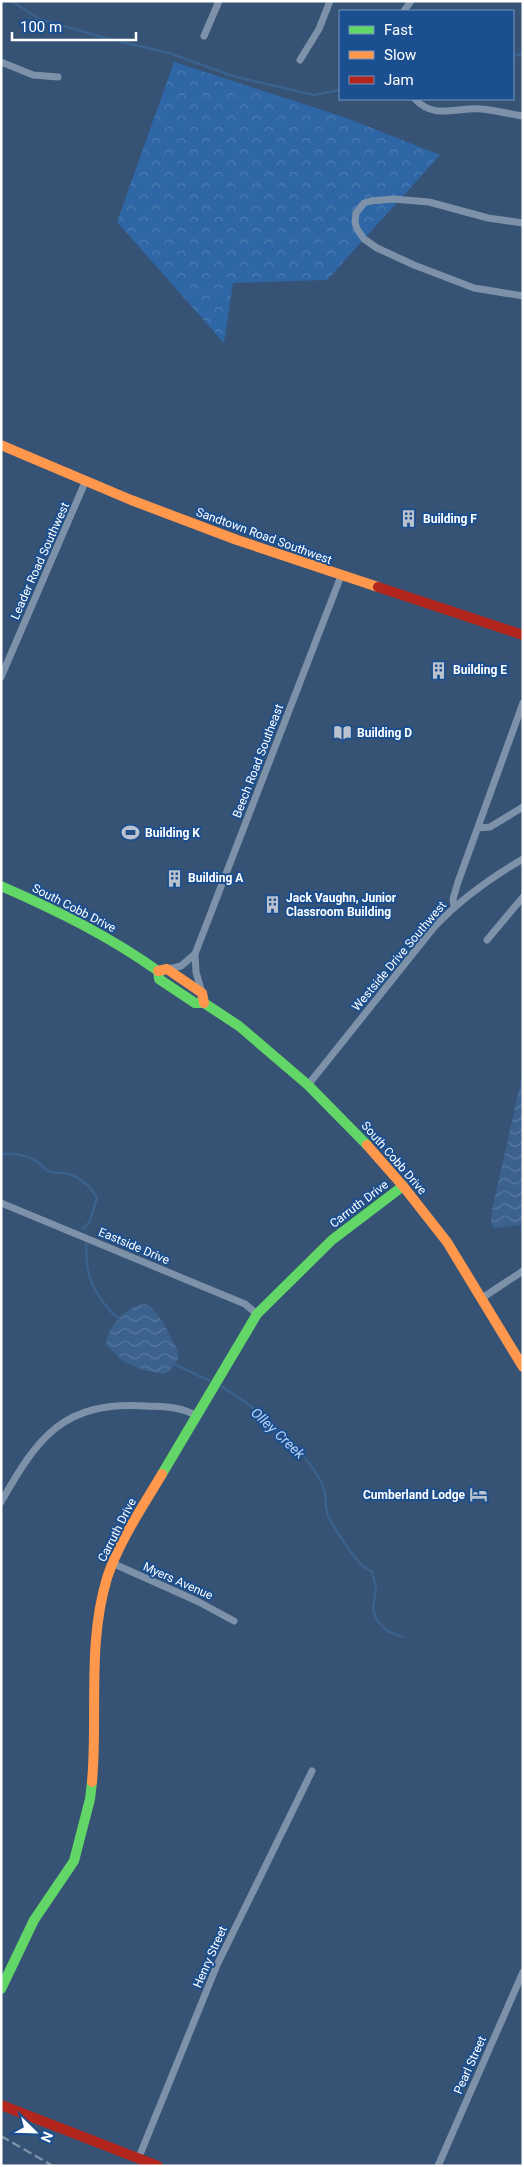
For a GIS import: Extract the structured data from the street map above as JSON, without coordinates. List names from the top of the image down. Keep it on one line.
{"streets":{"street":["Sandtown Road Southwest","Leader Road Southwest","Beech Road Southeast","South Cobb Drive","Westside Drive Southwest","Carruth Drive","Eastside Drive","Myers Avenue","Henry Street","Pearl Street"]},"crossings":[["Sandtown Road Southwest","Leader Road Southwest"],["Sandtown Road Southwest","Beech Road Southeast"],["Beech Road Southeast","South Cobb Drive"],["South Cobb Drive","Westside Drive Southwest"],["South Cobb Drive","Carruth Drive"],["Carruth Drive","Eastside Drive"],["Carruth Drive","Myers Avenue"]],"water":["Olley Creek"],"places":{"building":["Building F","Building E","Building A","Jack Vaughn, Junior Classroom Building"],"library":["Building D"],"sports":["Building K"],"hotel":["Cumberland Lodge"]},"legend":["Fast","Slow","Jam"],"scale_bar":"100 m","north":"bottom right"}
